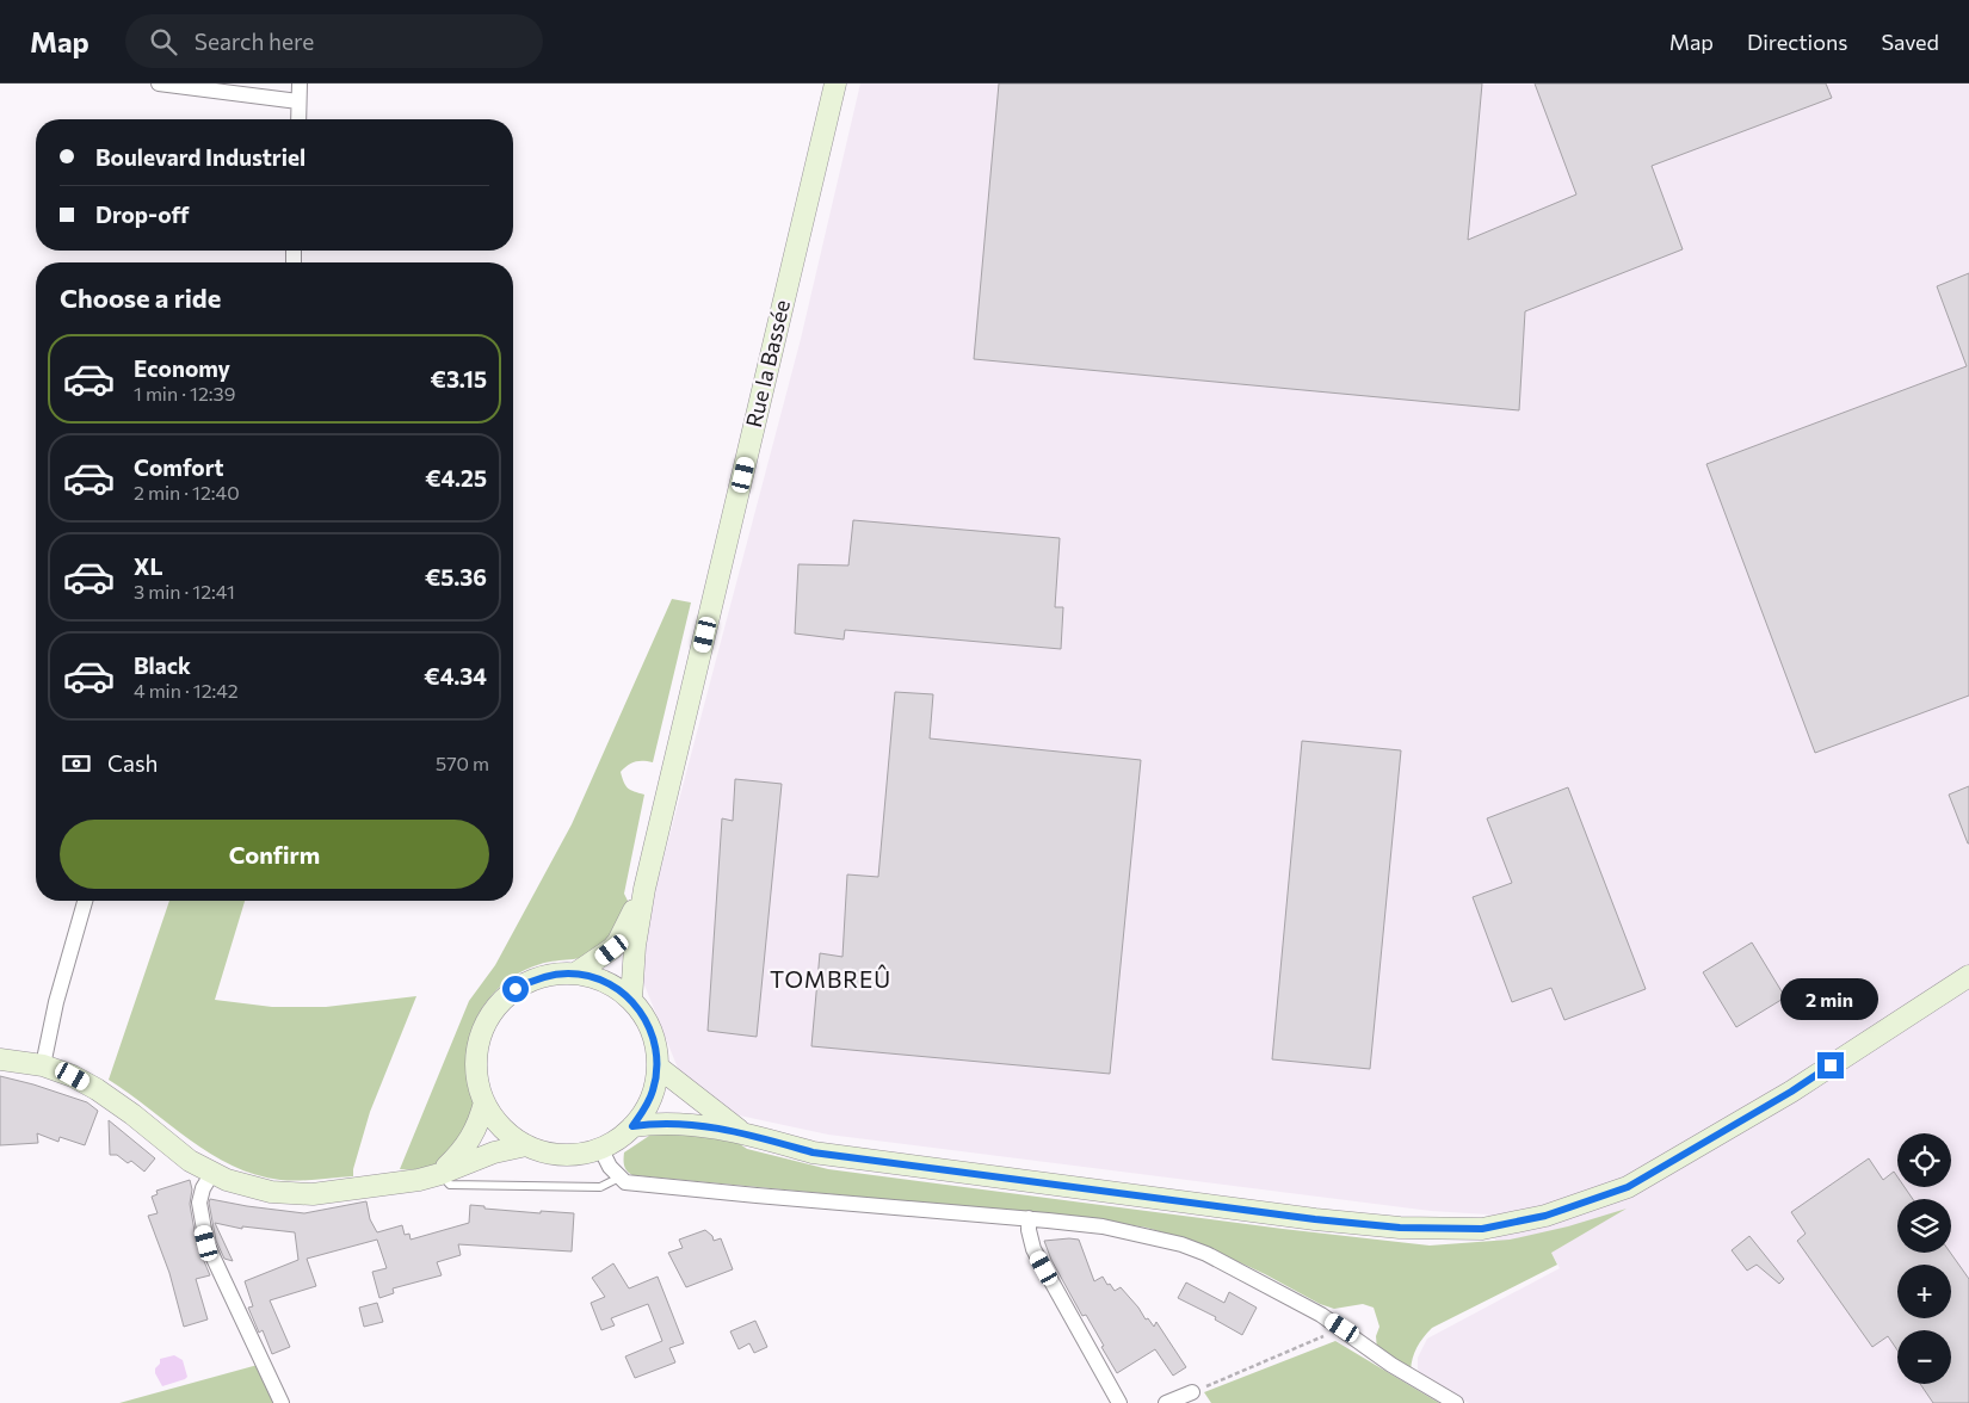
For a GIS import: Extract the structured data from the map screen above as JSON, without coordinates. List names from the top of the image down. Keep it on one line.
{"streets":{"main road":["Rue la Bassée"]},"districts":["TOMBREÛ"],"page":{"header":"Map","search":"Search here","nav":["Map","Directions","Saved"],"banner":["Boulevard Industriel","Drop-off"],"heading":"Choose a ride","list":[{"name":"Economy","note":"1 min · 12:39","value":"€3.15"},{"name":"Comfort","note":"2 min · 12:40","value":"€4.25"},{"name":"XL","note":"3 min · 12:41","value":"€5.36"},{"name":"Black","note":"4 min · 12:42","value":"€4.34"}],"pay":["Cash","570 m"],"buttons":"Confirm","bubble":"2 min","map_buttons":["+","−"]}}
